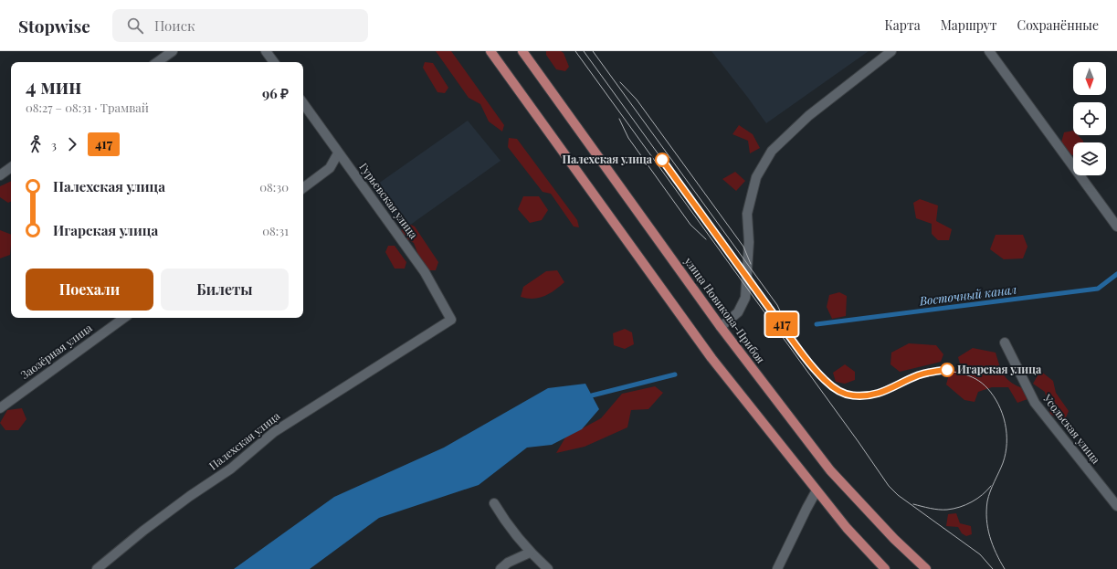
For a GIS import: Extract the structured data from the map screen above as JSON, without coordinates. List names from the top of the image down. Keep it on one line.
{"streets":{"main road":["улица Новикова-Прибоя"],"street":["Гурьевская улица","Заозёрная улица","Усольская улица","Палехская улица"]},"crossings":[["Гурьевская улица","Палехская улица"]],"water":["Восточный канал"],"places":["Палехская улица","Игарская улица"],"lines":["tram line 417"],"north":"bottom","page":{"header":"Stopwise","search":"Поиск","nav":["Карта","Маршрут","Сохранённые"],"on_map":"417","heading":["4 мин","08:27 – 08:31 · Трамвай","96 ₽"],"legs":["3","417"],"list":[{"name":"Палехская улица","value":"08:30"},{"name":"Игарская улица","value":"08:31"}],"buttons":["Поехали","Билеты"]}}
